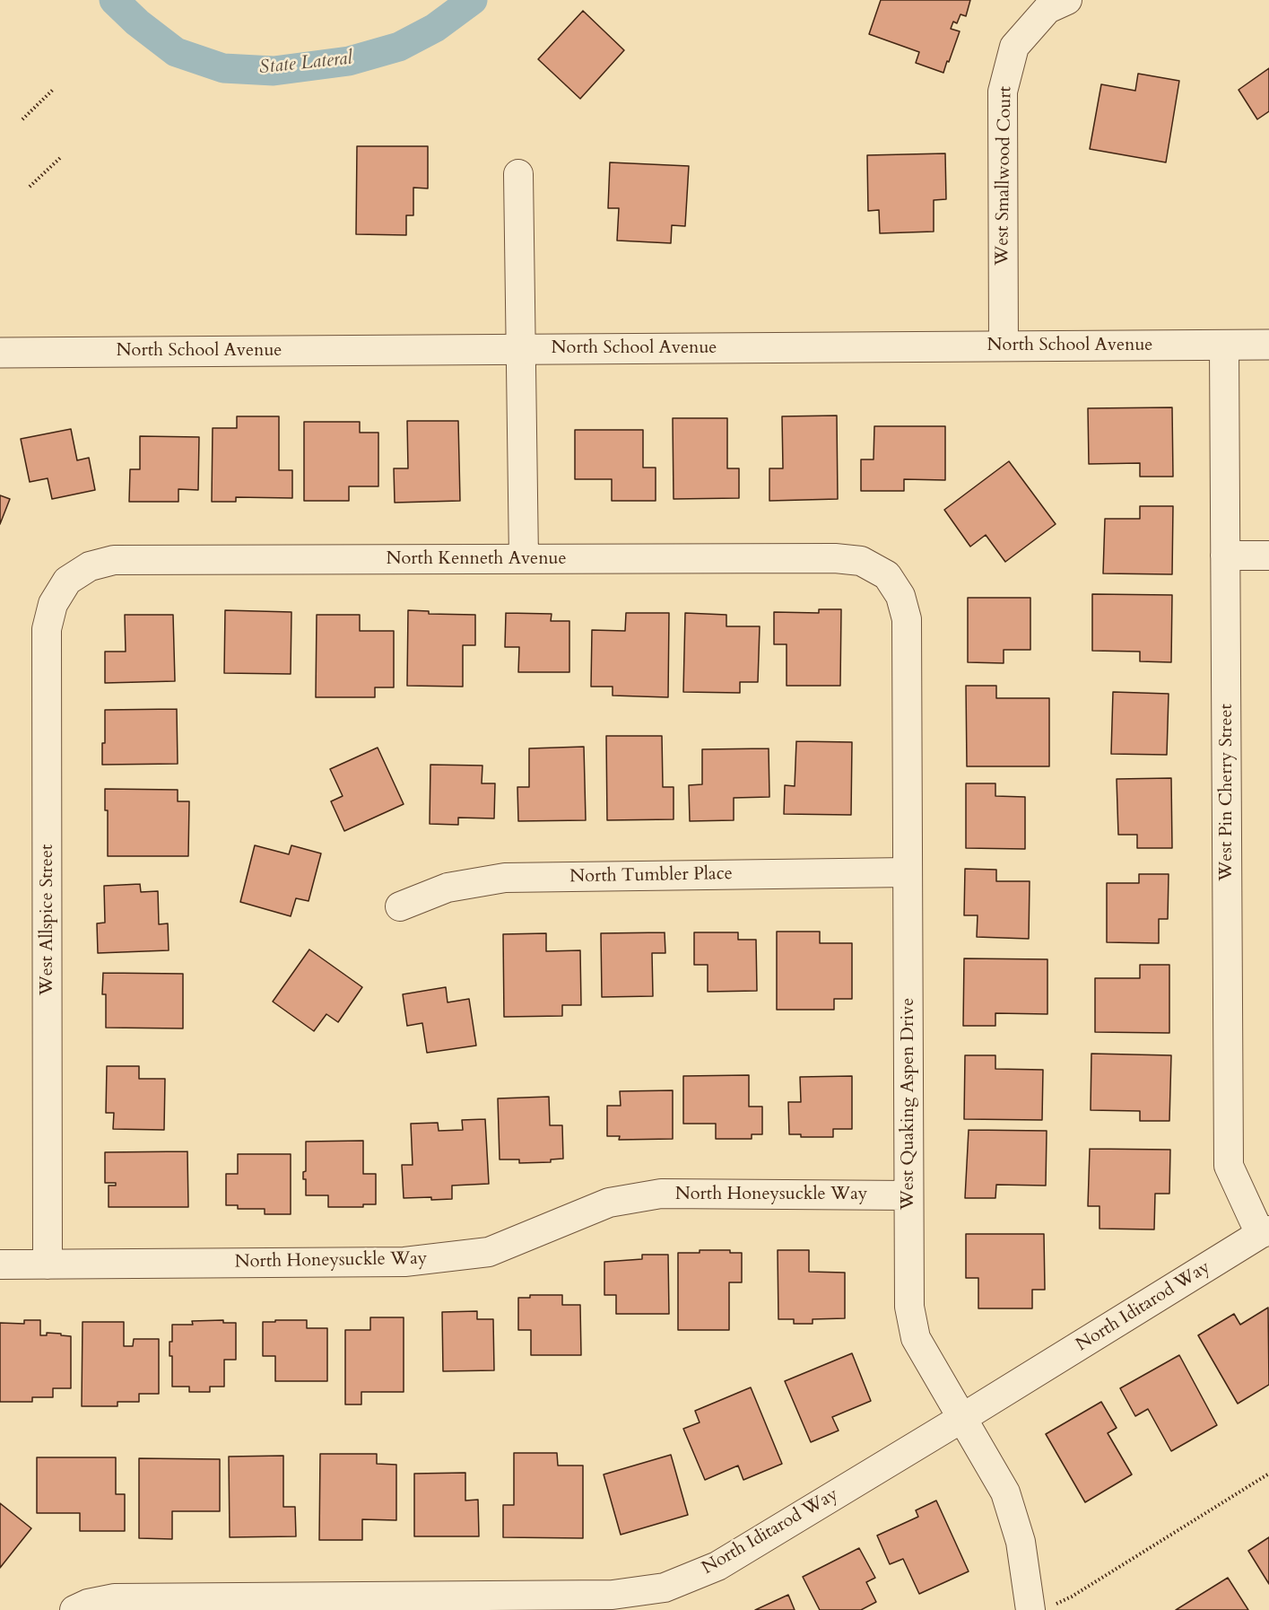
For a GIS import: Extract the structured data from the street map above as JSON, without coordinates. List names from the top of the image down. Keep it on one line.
{"streets":{"street":["West Smallwood Court","North School Avenue","North Kenneth Avenue","West Pin Cherry Street","North Tumbler Place","West Allspice Street","West Quaking Aspen Drive","North Honeysuckle Way","North Iditarod Way"]},"crossings":[["West Smallwood Court","North School Avenue"],["North School Avenue","West Pin Cherry Street"],["North Kenneth Avenue","West Allspice Street"],["North Kenneth Avenue","West Quaking Aspen Drive"],["West Pin Cherry Street","North Iditarod Way"],["North Tumbler Place","West Quaking Aspen Drive"],["West Allspice Street","North Honeysuckle Way"],["West Quaking Aspen Drive","North Honeysuckle Way"],["West Quaking Aspen Drive","North Iditarod Way"]],"water":["State Lateral"]}
